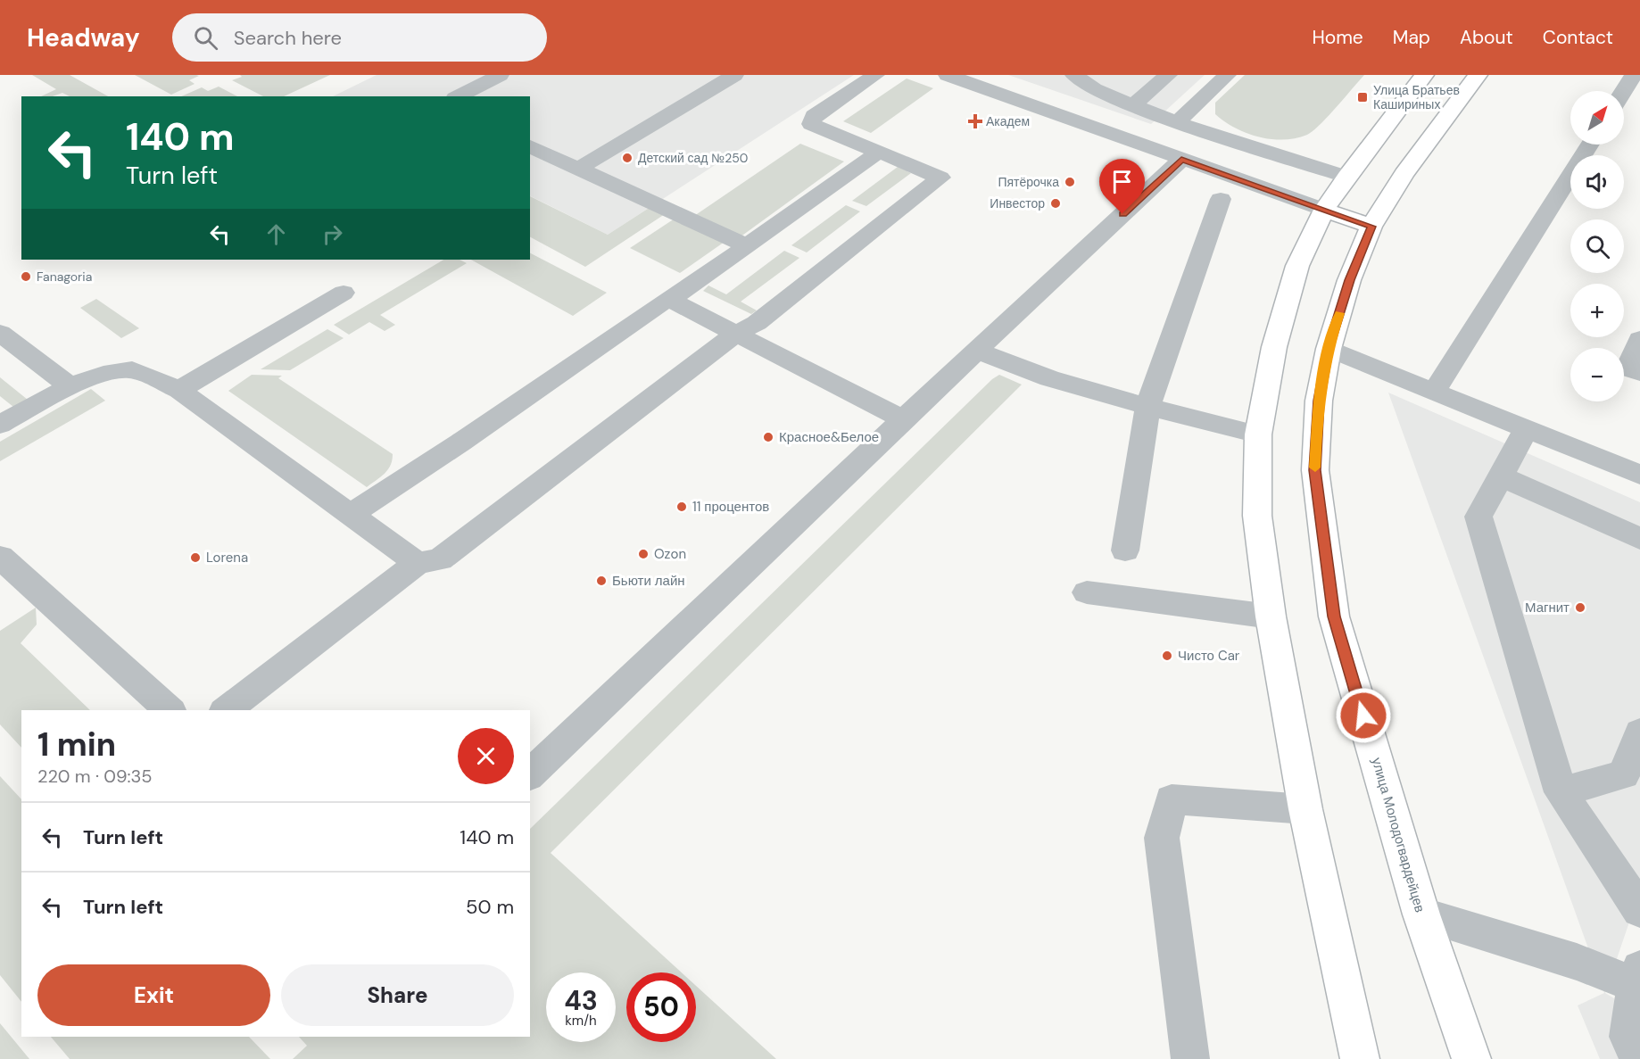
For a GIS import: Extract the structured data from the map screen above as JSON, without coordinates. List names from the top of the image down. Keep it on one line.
{"streets":{"main road":["улица Молодогвардейцев"]},"places":{"transit":["Улица Братьев Кашириных"],"health":["Академ"],"other":["Детский сад №250","Пятёрочка","Инвестор","Fanagoria","Красное&Белое","11 процентов","Ozon","Lorena","Бьюти лайн","Магнит","Чисто Car"]},"north":"top right","page":{"header":"Headway","search":"Search here","nav":["Home","Map","About","Contact"],"map_buttons":["+","−"],"turn":["140 m","Turn left"],"heading":["1 min","220 m · 09:35"],"list":[{"name":"Turn left","value":"140 m"},{"name":"Turn left","value":"50 m"}],"buttons":["Exit","Share"],"speed":"43 km/h","limit":"50"}}
